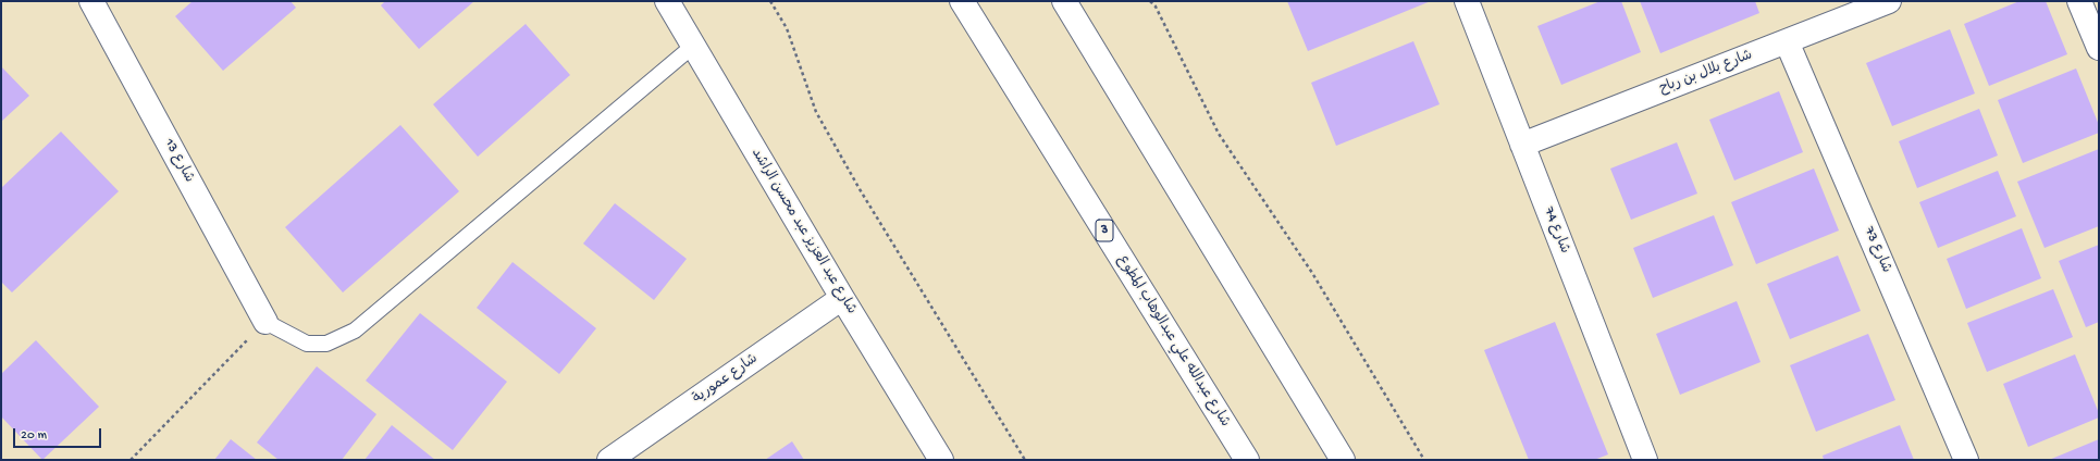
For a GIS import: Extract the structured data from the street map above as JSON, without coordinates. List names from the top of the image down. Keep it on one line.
{"streets":{"street":["شارع بلال بن رباح","شارع 13","3","شارع 74","شارع عبد العزيز عبد محسن الراشد","شارع 73","شارع عبدالله علي عبدالوهاب المطوع","شارع عمورية"]},"crossings":[["شارع بلال بن رباح","شارع 74"],["شارع بلال بن رباح","شارع 73"],["شارع عبد العزيز عبد محسن الراشد","شارع عمورية"]],"scale_bar":"20 m"}
